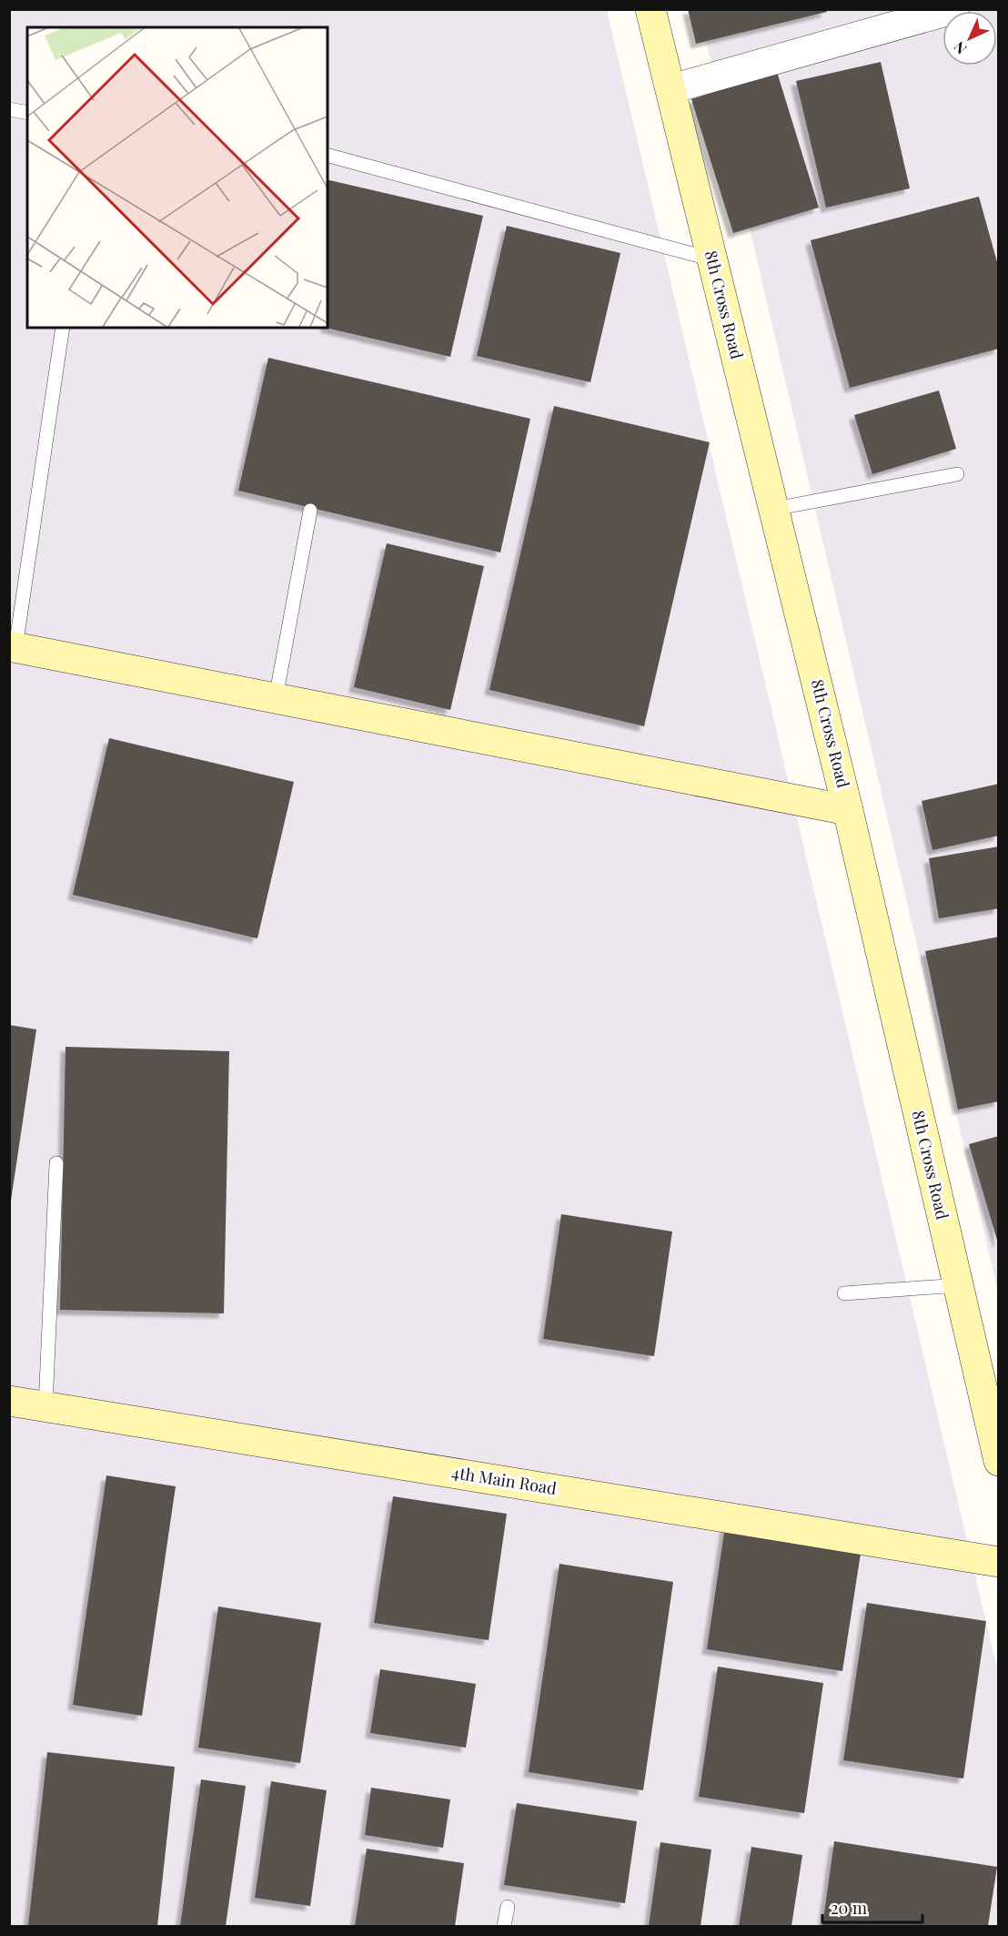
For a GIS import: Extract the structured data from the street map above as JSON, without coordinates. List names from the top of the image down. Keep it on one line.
{"streets":{"street":["8th Cross Road","4th Main Road"]},"scale_bar":"20 m","north":"bottom left"}
